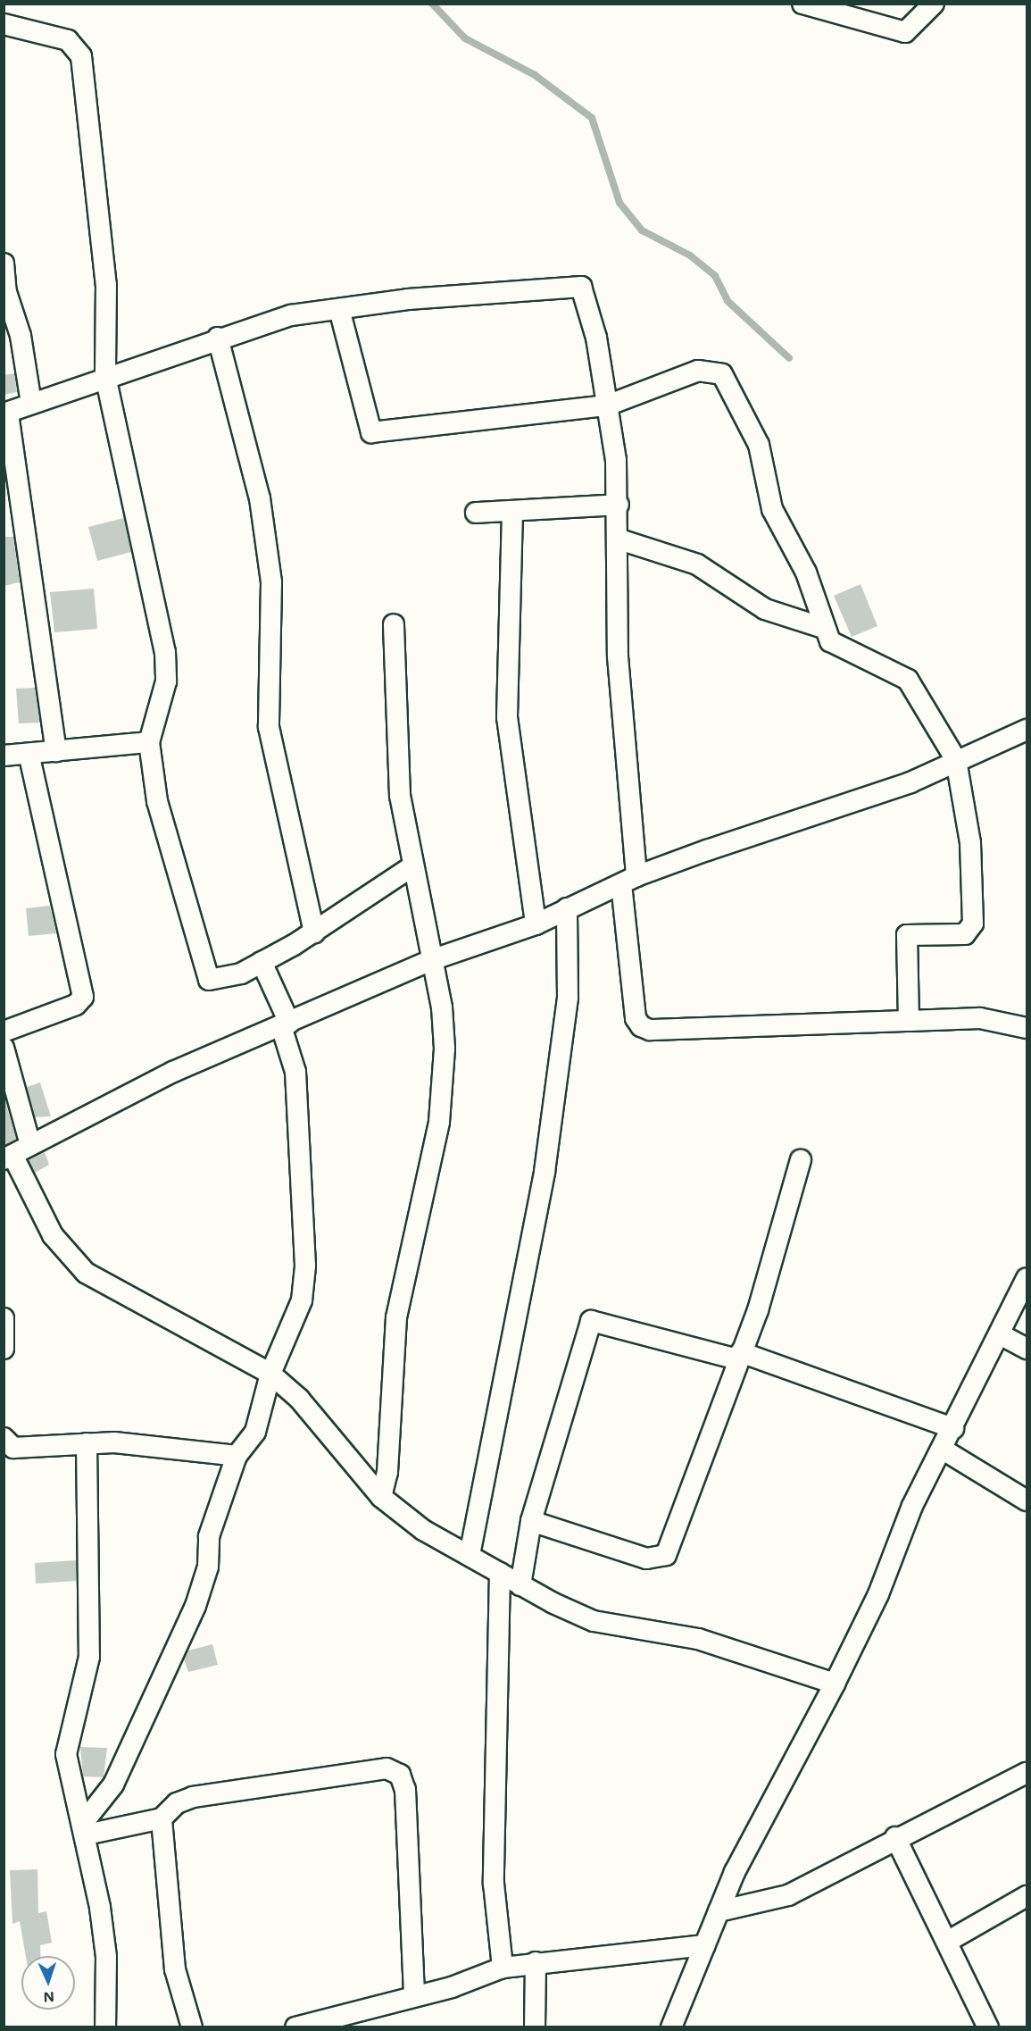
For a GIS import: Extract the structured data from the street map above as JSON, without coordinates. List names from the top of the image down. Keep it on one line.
{"north":"bottom"}
